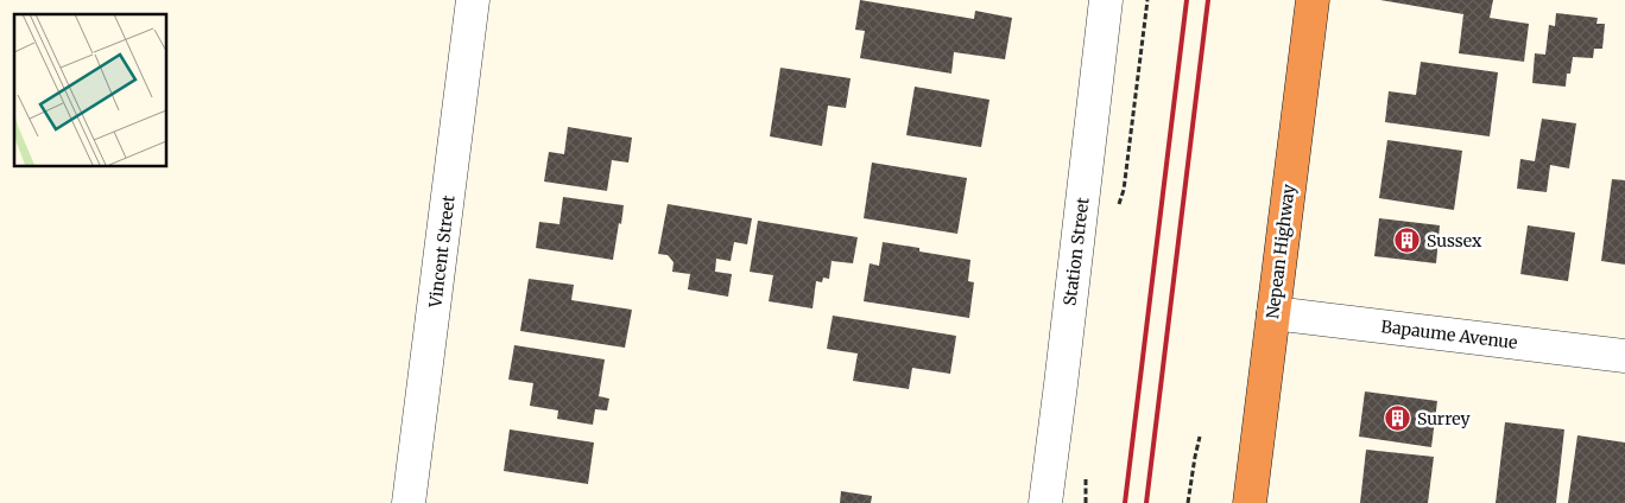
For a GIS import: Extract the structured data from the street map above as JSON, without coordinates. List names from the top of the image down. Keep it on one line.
{"streets":{"highway":["Nepean Highway"],"street":["Vincent Street","Station Street","Bapaume Avenue"]},"crossings":[["Nepean Highway","Bapaume Avenue"]],"places":{"building":["Sussex","Surrey"]}}
